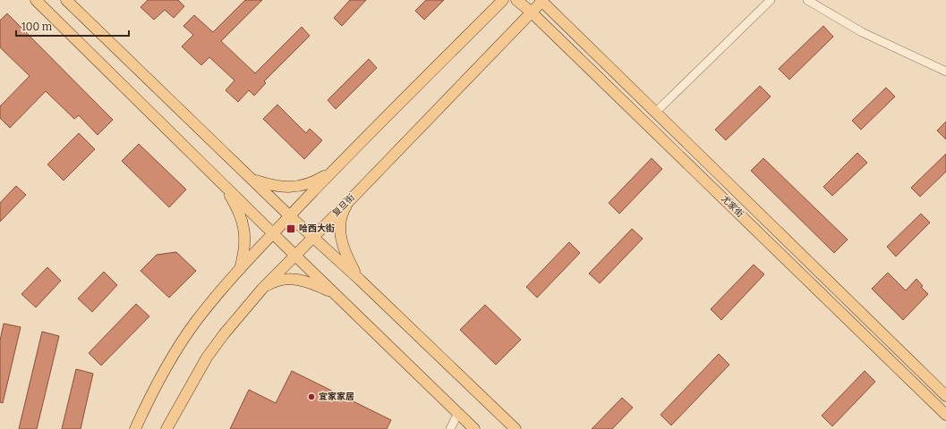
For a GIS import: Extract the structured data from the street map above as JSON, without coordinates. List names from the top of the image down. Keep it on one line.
{"streets":{"main road":["复旦街","尤家街"]},"crossings":[["复旦街","尤家街"]],"places":{"transit":["哈西大街"],"other":["宜家家居"]},"scale_bar":"100 m"}
